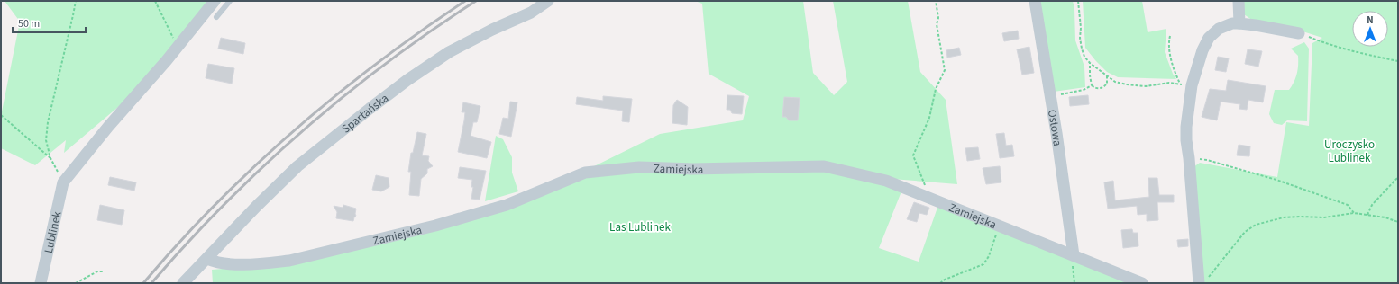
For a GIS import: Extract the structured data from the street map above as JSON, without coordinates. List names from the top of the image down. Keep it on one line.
{"streets":{"street":["Spartańska","Ostowa","Zamiejska","Lublinek"]},"crossings":[["Spartańska","Zamiejska"],["Ostowa","Zamiejska"]],"parks":["Uroczysko Lublinek","Las Lublinek"],"scale_bar":"50 m","north":"top"}
